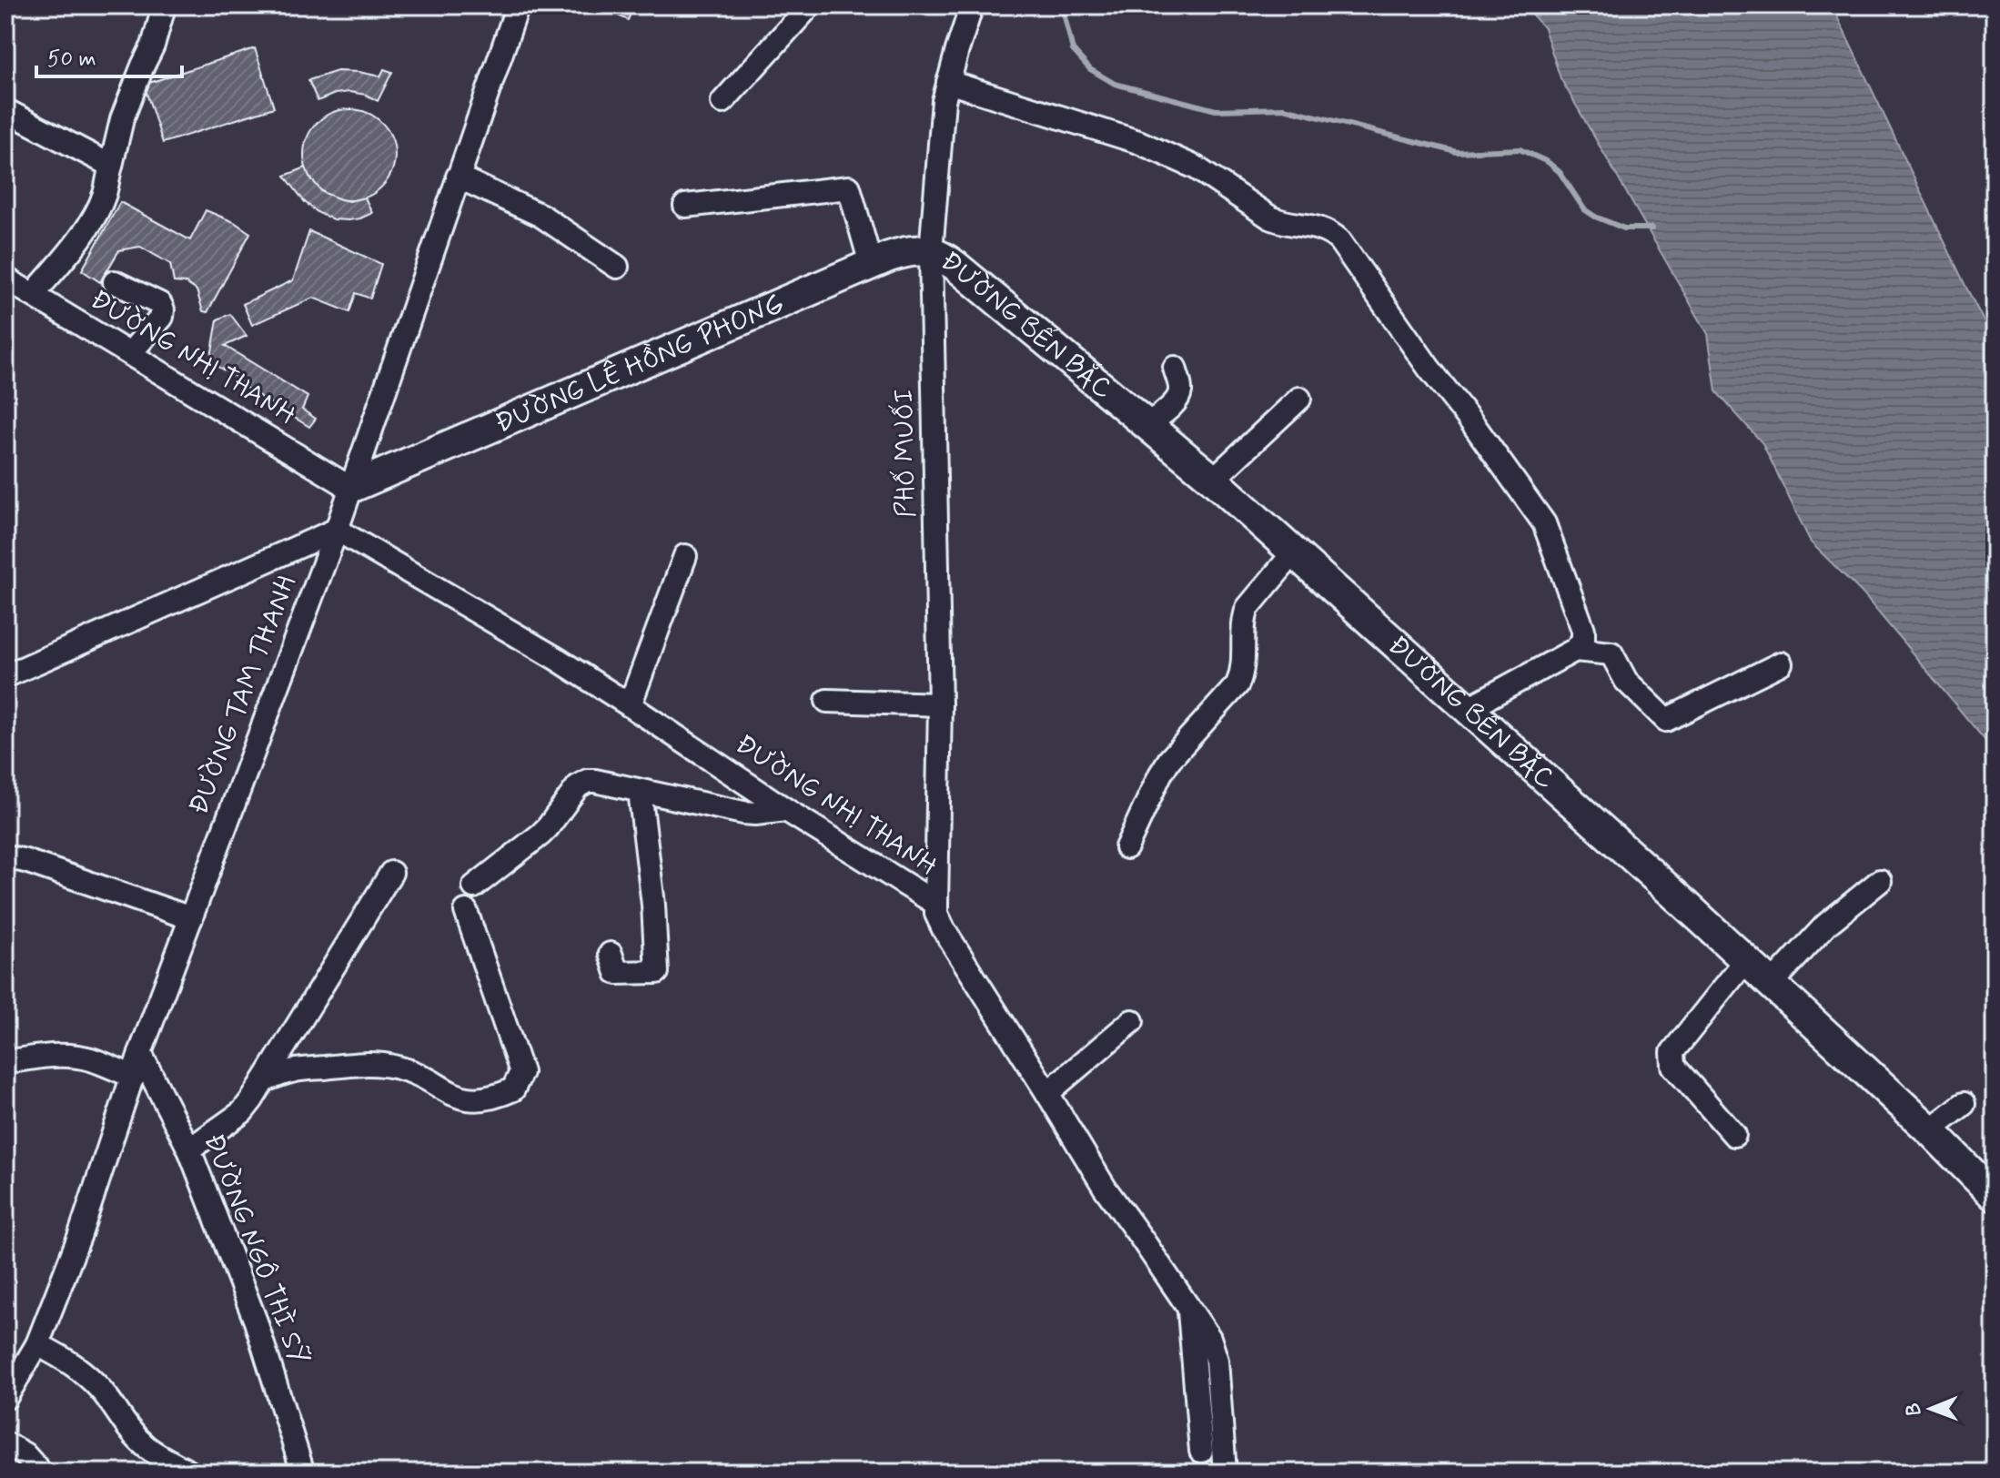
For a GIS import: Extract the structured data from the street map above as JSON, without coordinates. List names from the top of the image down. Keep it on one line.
{"streets":{"main road":["ĐƯỜNG BẾN BẮC","ĐƯỜNG LÊ HỒNG PHONG"],"street":["ĐƯỜNG NHỊ THANH","PHỐ MUỐI","ĐƯỜNG TAM THANH","ĐƯỜNG NGÔ THÌ SỸ"]},"crossings":[["ĐƯỜNG BẾN BẮC","ĐƯỜNG LÊ HỒNG PHONG"],["ĐƯỜNG BẾN BẮC","PHỐ MUỐI"],["ĐƯỜNG NHỊ THANH","ĐƯỜNG LÊ HỒNG PHONG"],["ĐƯỜNG NHỊ THANH","PHỐ MUỐI"],["ĐƯỜNG NHỊ THANH","ĐƯỜNG TAM THANH"],["ĐƯỜNG LÊ HỒNG PHONG","PHỐ MUỐI"],["ĐƯỜNG LÊ HỒNG PHONG","ĐƯỜNG TAM THANH"],["ĐƯỜNG TAM THANH","ĐƯỜNG NGÔ THÌ SỸ"]],"scale_bar":"50 m","north":"left"}
